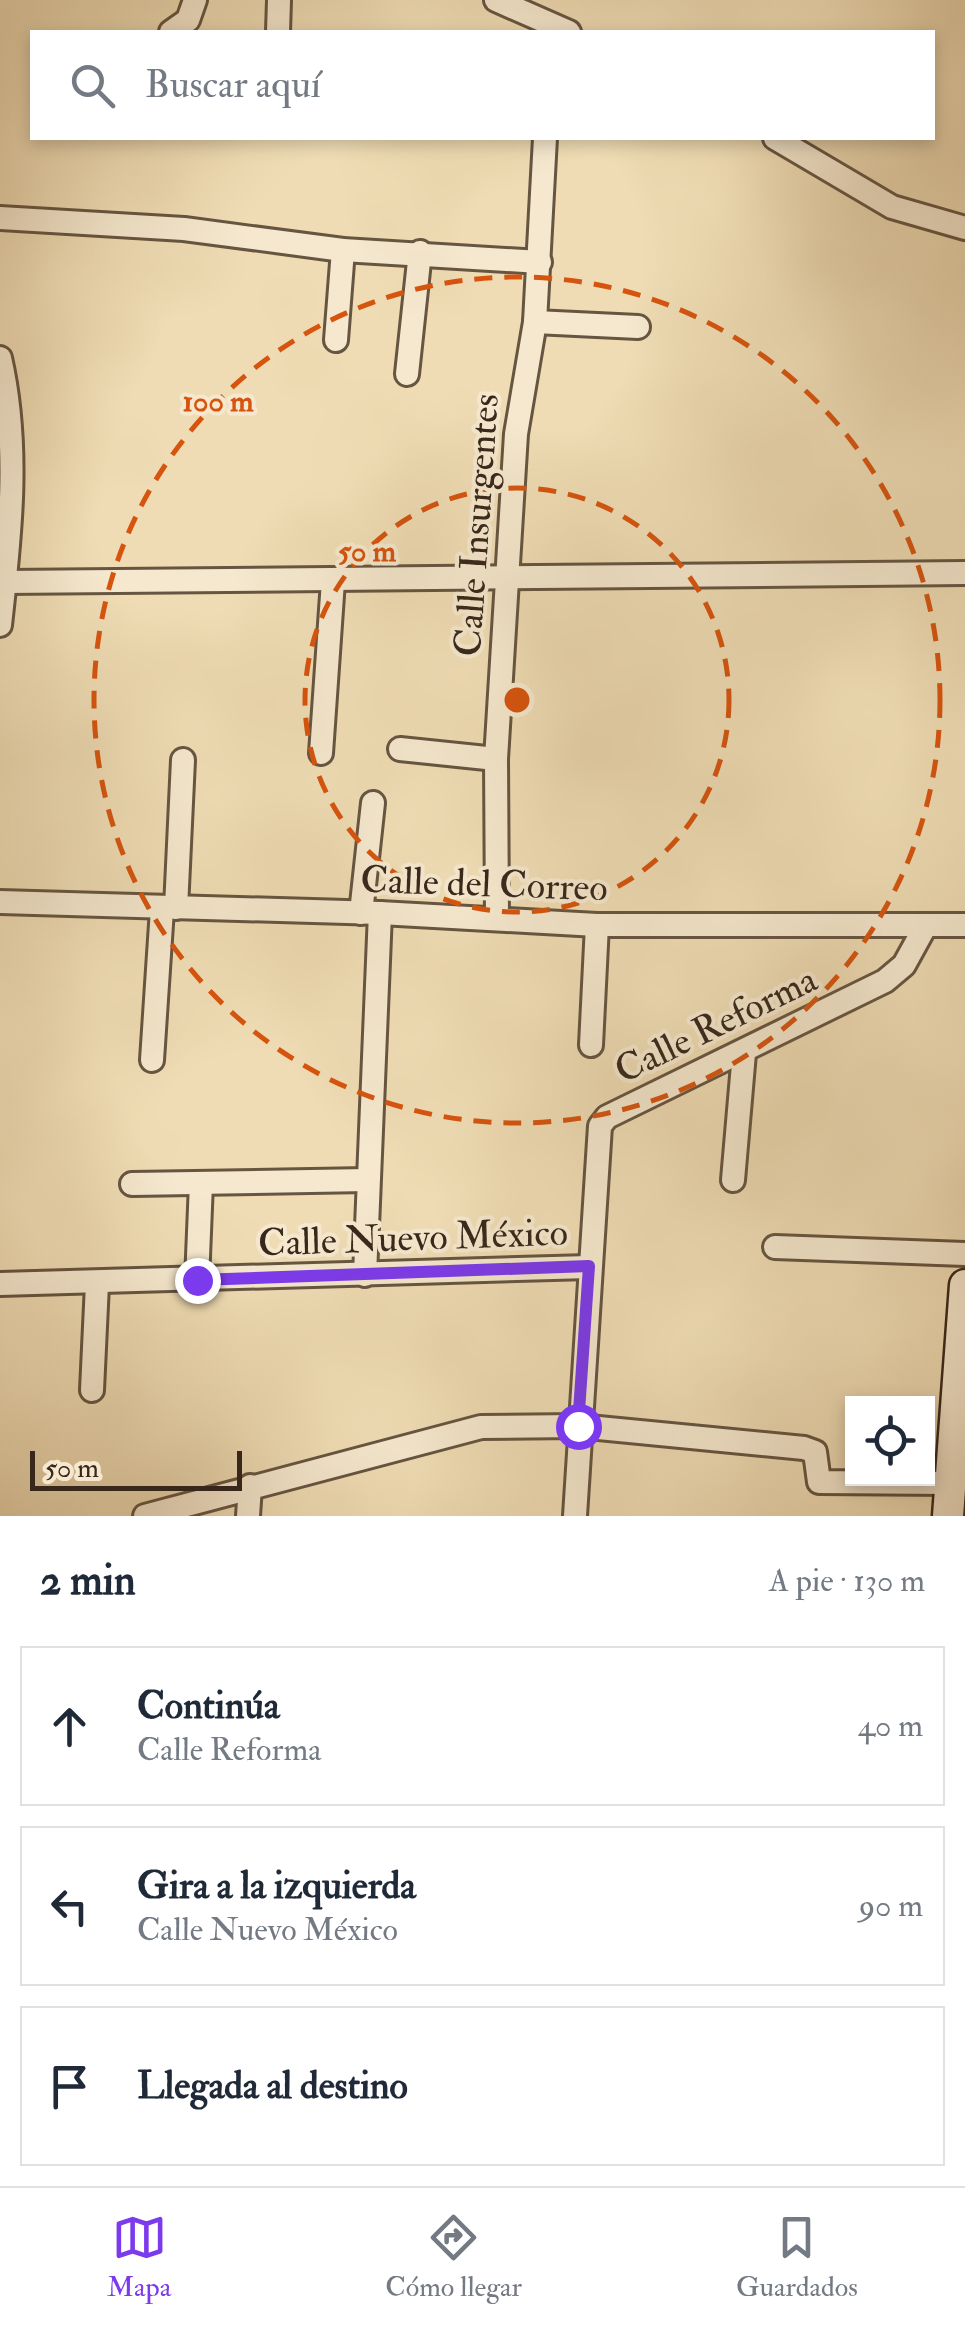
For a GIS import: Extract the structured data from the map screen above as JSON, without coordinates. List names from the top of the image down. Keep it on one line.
{"streets":{"street":["Calle Insurgentes","Calle del Correo","Calle Reforma","Calle Nuevo México"]},"crossings":[["Calle Insurgentes","Calle del Correo"],["Calle del Correo","Calle Reforma"],["Calle Reforma","Calle Nuevo México"]],"scale_bar":"50 m","page":{"search":"Buscar aquí","scale":"50 m","heading":["2 min","A pie · 130 m"],"list":[["Continúa","Calle Reforma","40 m"],["Gira a la izquierda","Calle Nuevo México","90 m"],"Llegada al destino"],"nav":["Mapa","Cómo llegar","Guardados"]},"rings":["100 m","50 m"]}
